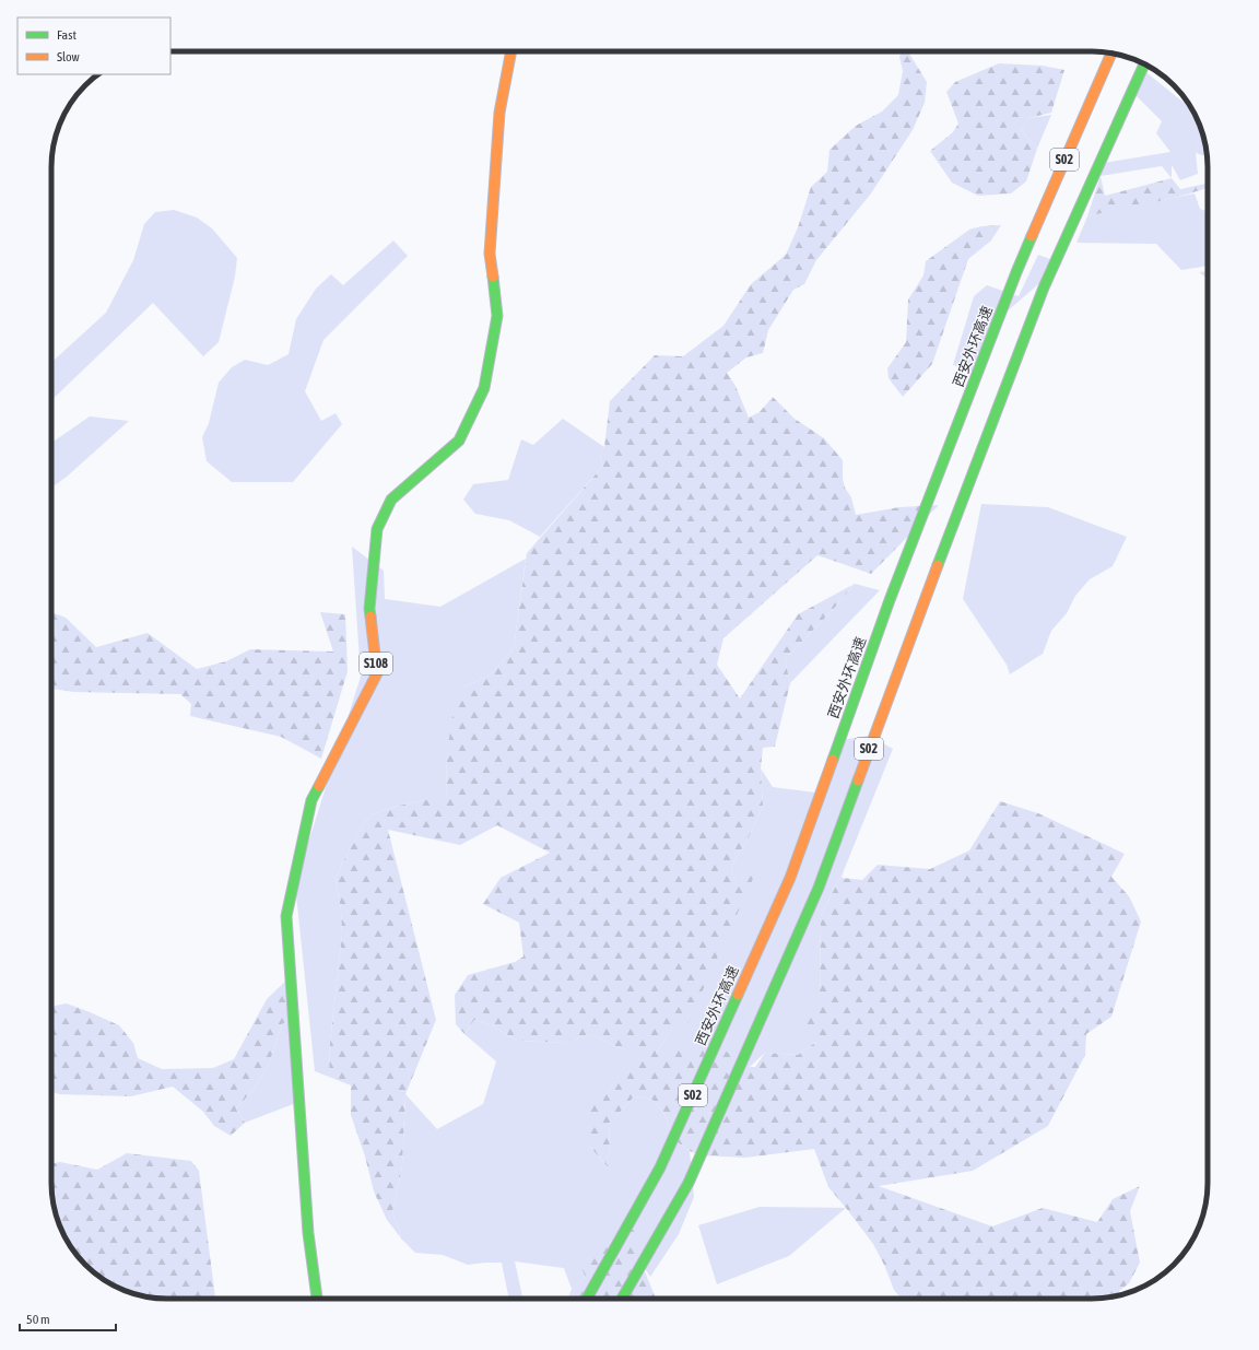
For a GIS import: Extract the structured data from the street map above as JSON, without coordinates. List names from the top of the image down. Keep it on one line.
{"streets":{"main road":["S02","西安外环高速","S108"]},"legend":["Fast","Slow"],"scale_bar":"50 m"}
